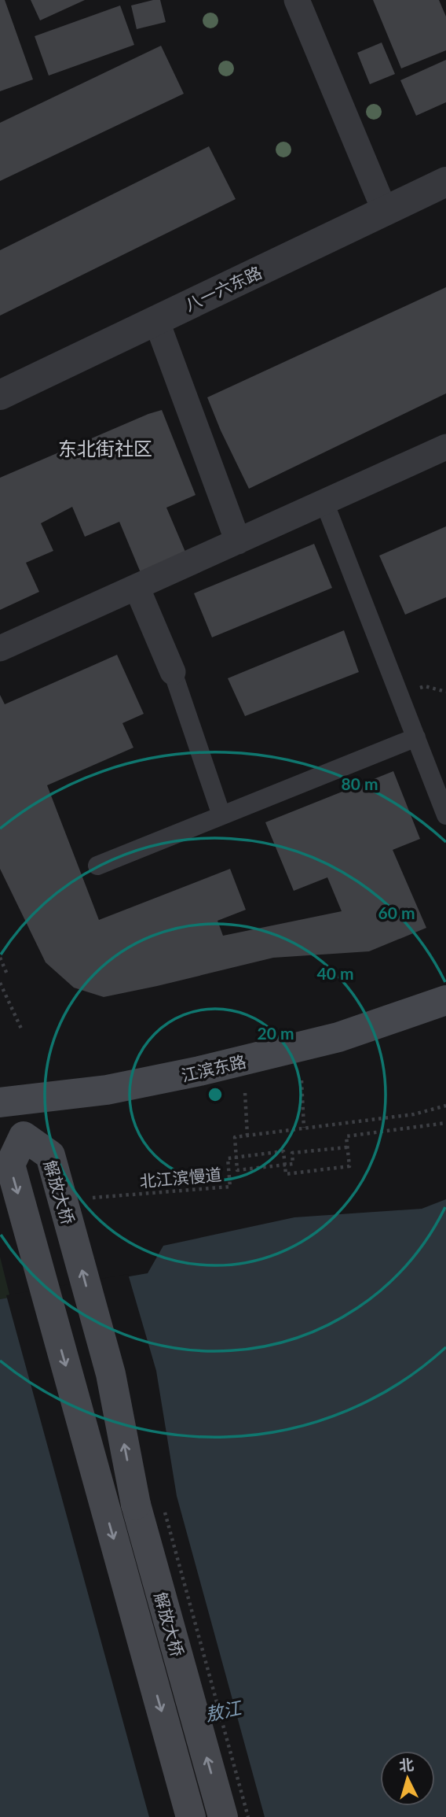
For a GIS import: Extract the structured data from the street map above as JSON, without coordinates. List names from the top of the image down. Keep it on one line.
{"streets":{"main road":["江滨东路","解放大桥"],"street":["八一六东路"],"path":["北江滨慢道"]},"districts":["东北街社区"],"water":["敖江"],"north":"top","rings":["80 m","60 m","40 m","20 m"]}
